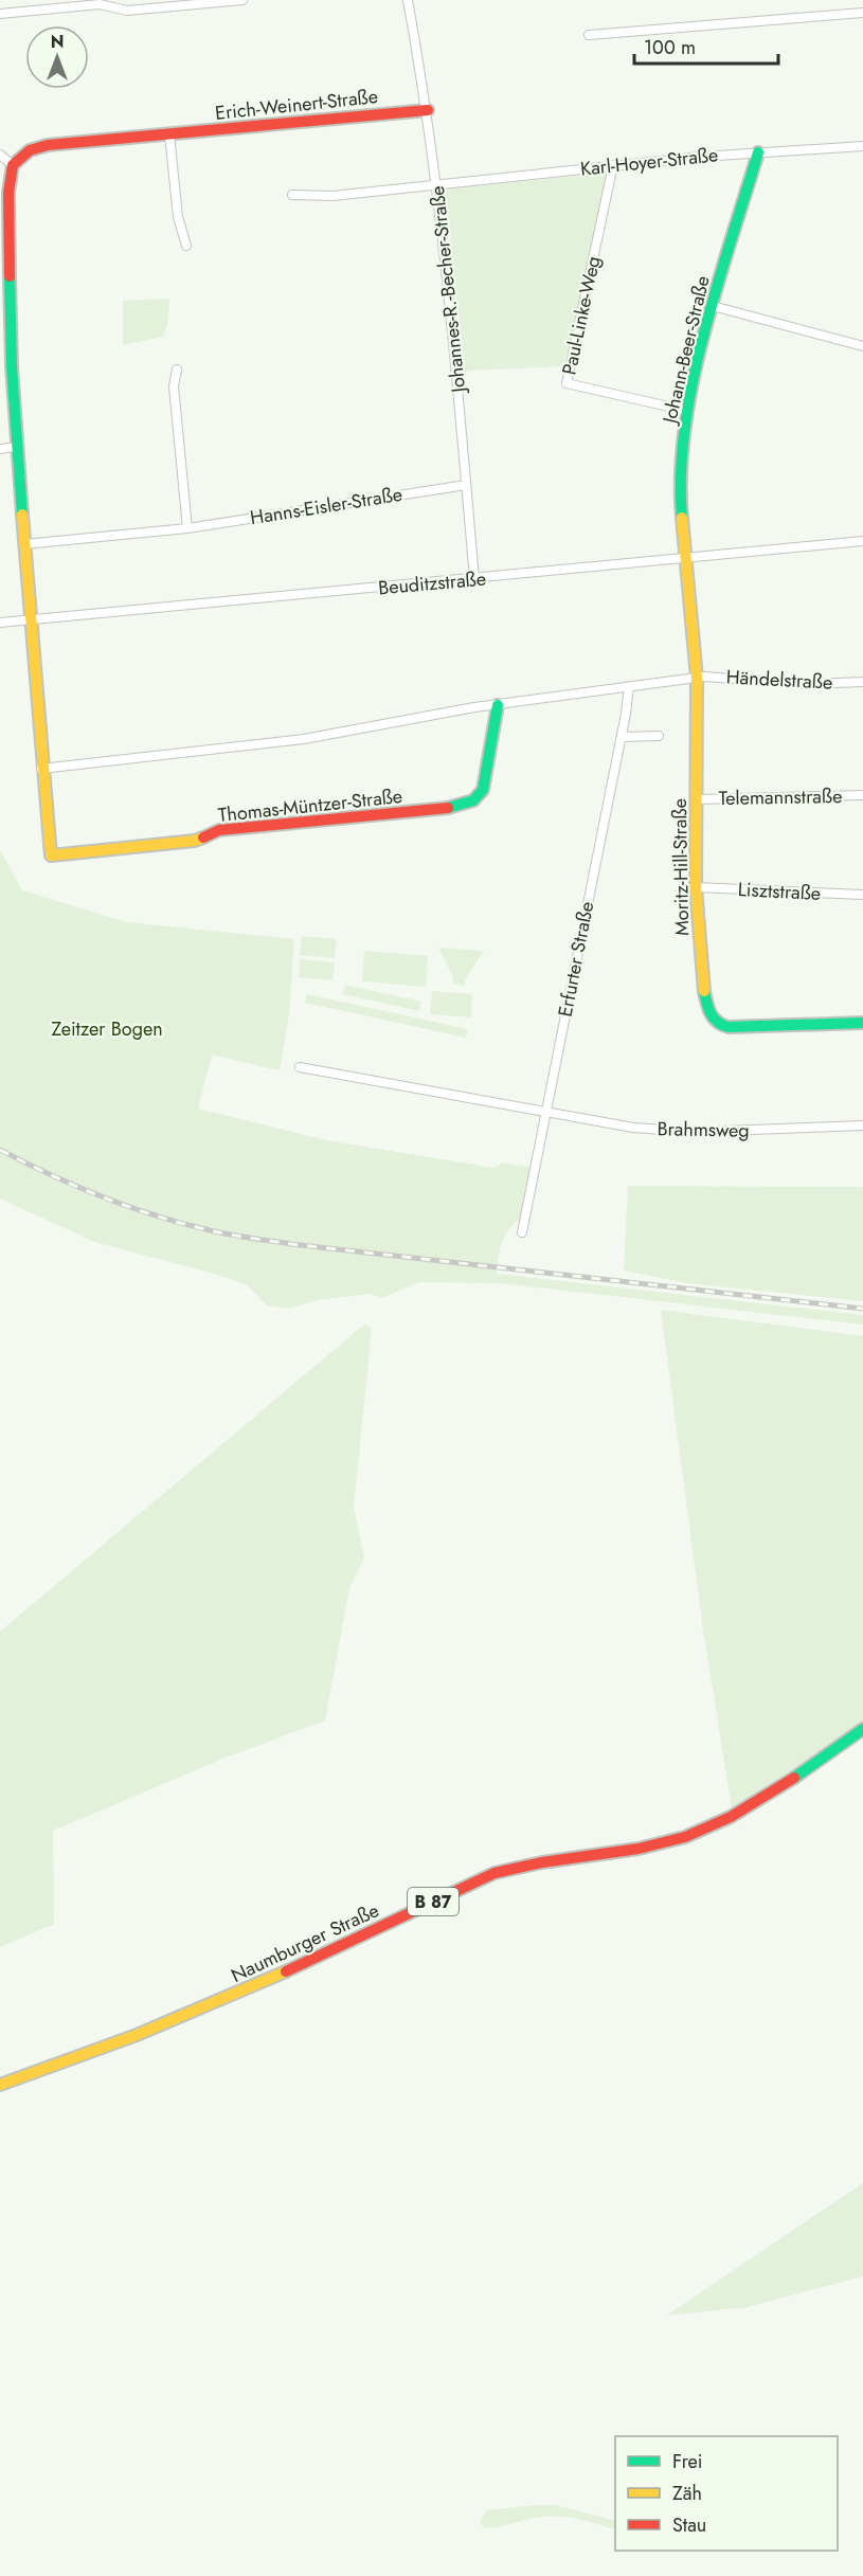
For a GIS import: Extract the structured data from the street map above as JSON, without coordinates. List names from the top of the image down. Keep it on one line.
{"streets":{"street":["Erich-Weinert-Straße","Karl-Hoyer-Straße","Johannes-R.-Becher-Straße","Paul-Linke-Weg","Johann-Beer-Straße","Hanns-Eisler-Straße","Beuditzstraße","Händelstraße","Telemannstraße","Thomas-Müntzer-Straße","Moritz-Hill-Straße","Lisztstraße","Erfurter Straße","Brahmsweg","B 87","Naumburger Straße"]},"crossings":[["Erich-Weinert-Straße","Johannes-R.-Becher-Straße"],["Karl-Hoyer-Straße","Johannes-R.-Becher-Straße"],["Karl-Hoyer-Straße","Paul-Linke-Weg"],["Karl-Hoyer-Straße","Johann-Beer-Straße"],["Johannes-R.-Becher-Straße","Hanns-Eisler-Straße"],["Johannes-R.-Becher-Straße","Beuditzstraße"],["Paul-Linke-Weg","Johann-Beer-Straße"],["Johann-Beer-Straße","Beuditzstraße"],["Johann-Beer-Straße","Moritz-Hill-Straße"],["Beuditzstraße","Moritz-Hill-Straße"],["Händelstraße","Moritz-Hill-Straße"],["Telemannstraße","Moritz-Hill-Straße"],["Moritz-Hill-Straße","Lisztstraße"],["Erfurter Straße","Brahmsweg"]],"parks":["Zeitzer Bogen"],"legend":["Frei","Zäh","Stau"],"scale_bar":"100 m","north":"top"}
